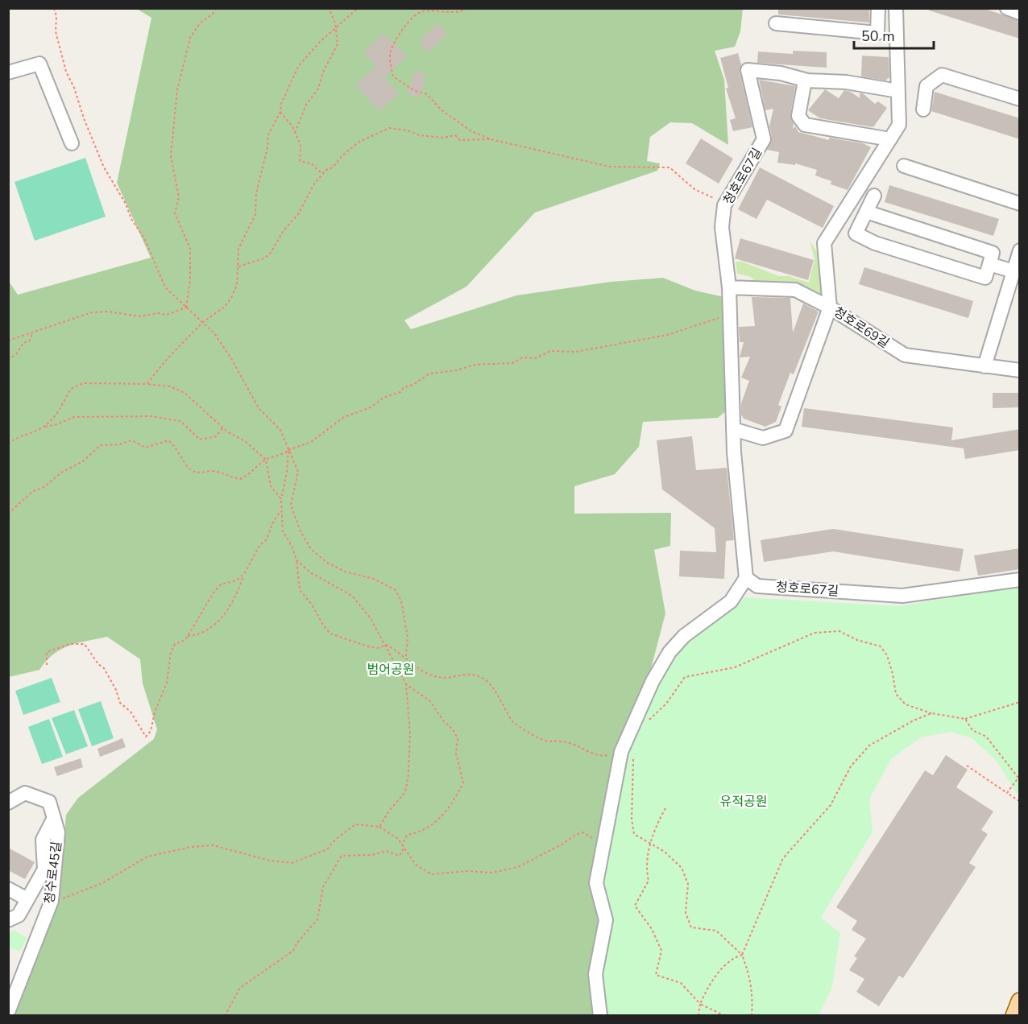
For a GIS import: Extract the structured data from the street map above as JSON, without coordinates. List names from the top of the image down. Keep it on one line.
{"streets":{"street":["청호로67길","청호로69길","청수로45길"]},"parks":["범어공원","유적공원"],"scale_bar":"50 m"}
